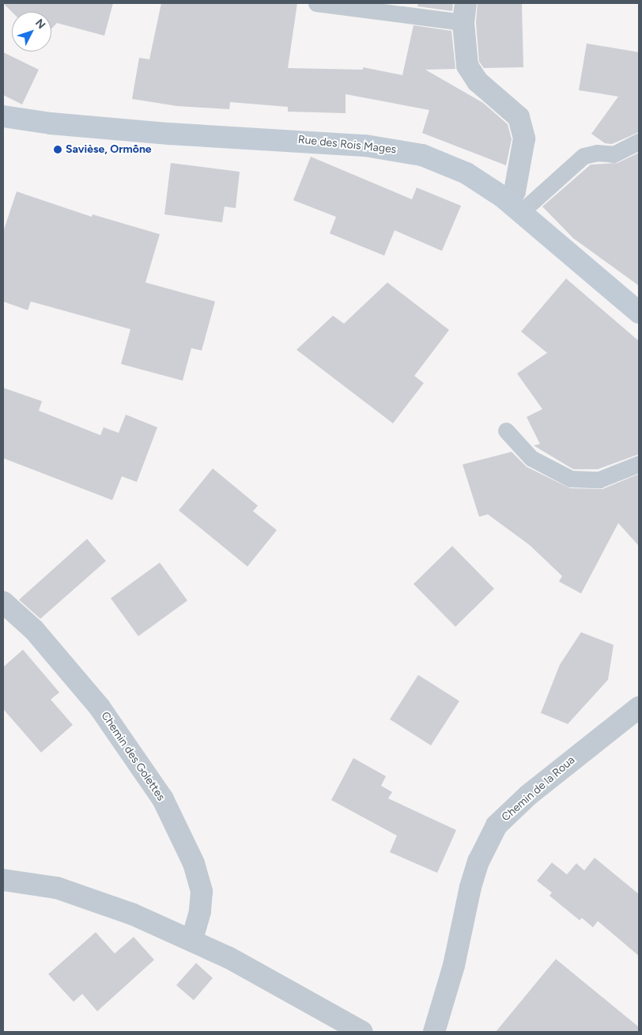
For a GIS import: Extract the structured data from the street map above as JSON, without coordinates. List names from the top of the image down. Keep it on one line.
{"streets":{"street":["Rue des Rois Mages","Chemin des Golettes","Chemin de la Roua"]},"places":["Savièse, Ormône"],"north":"top right"}
